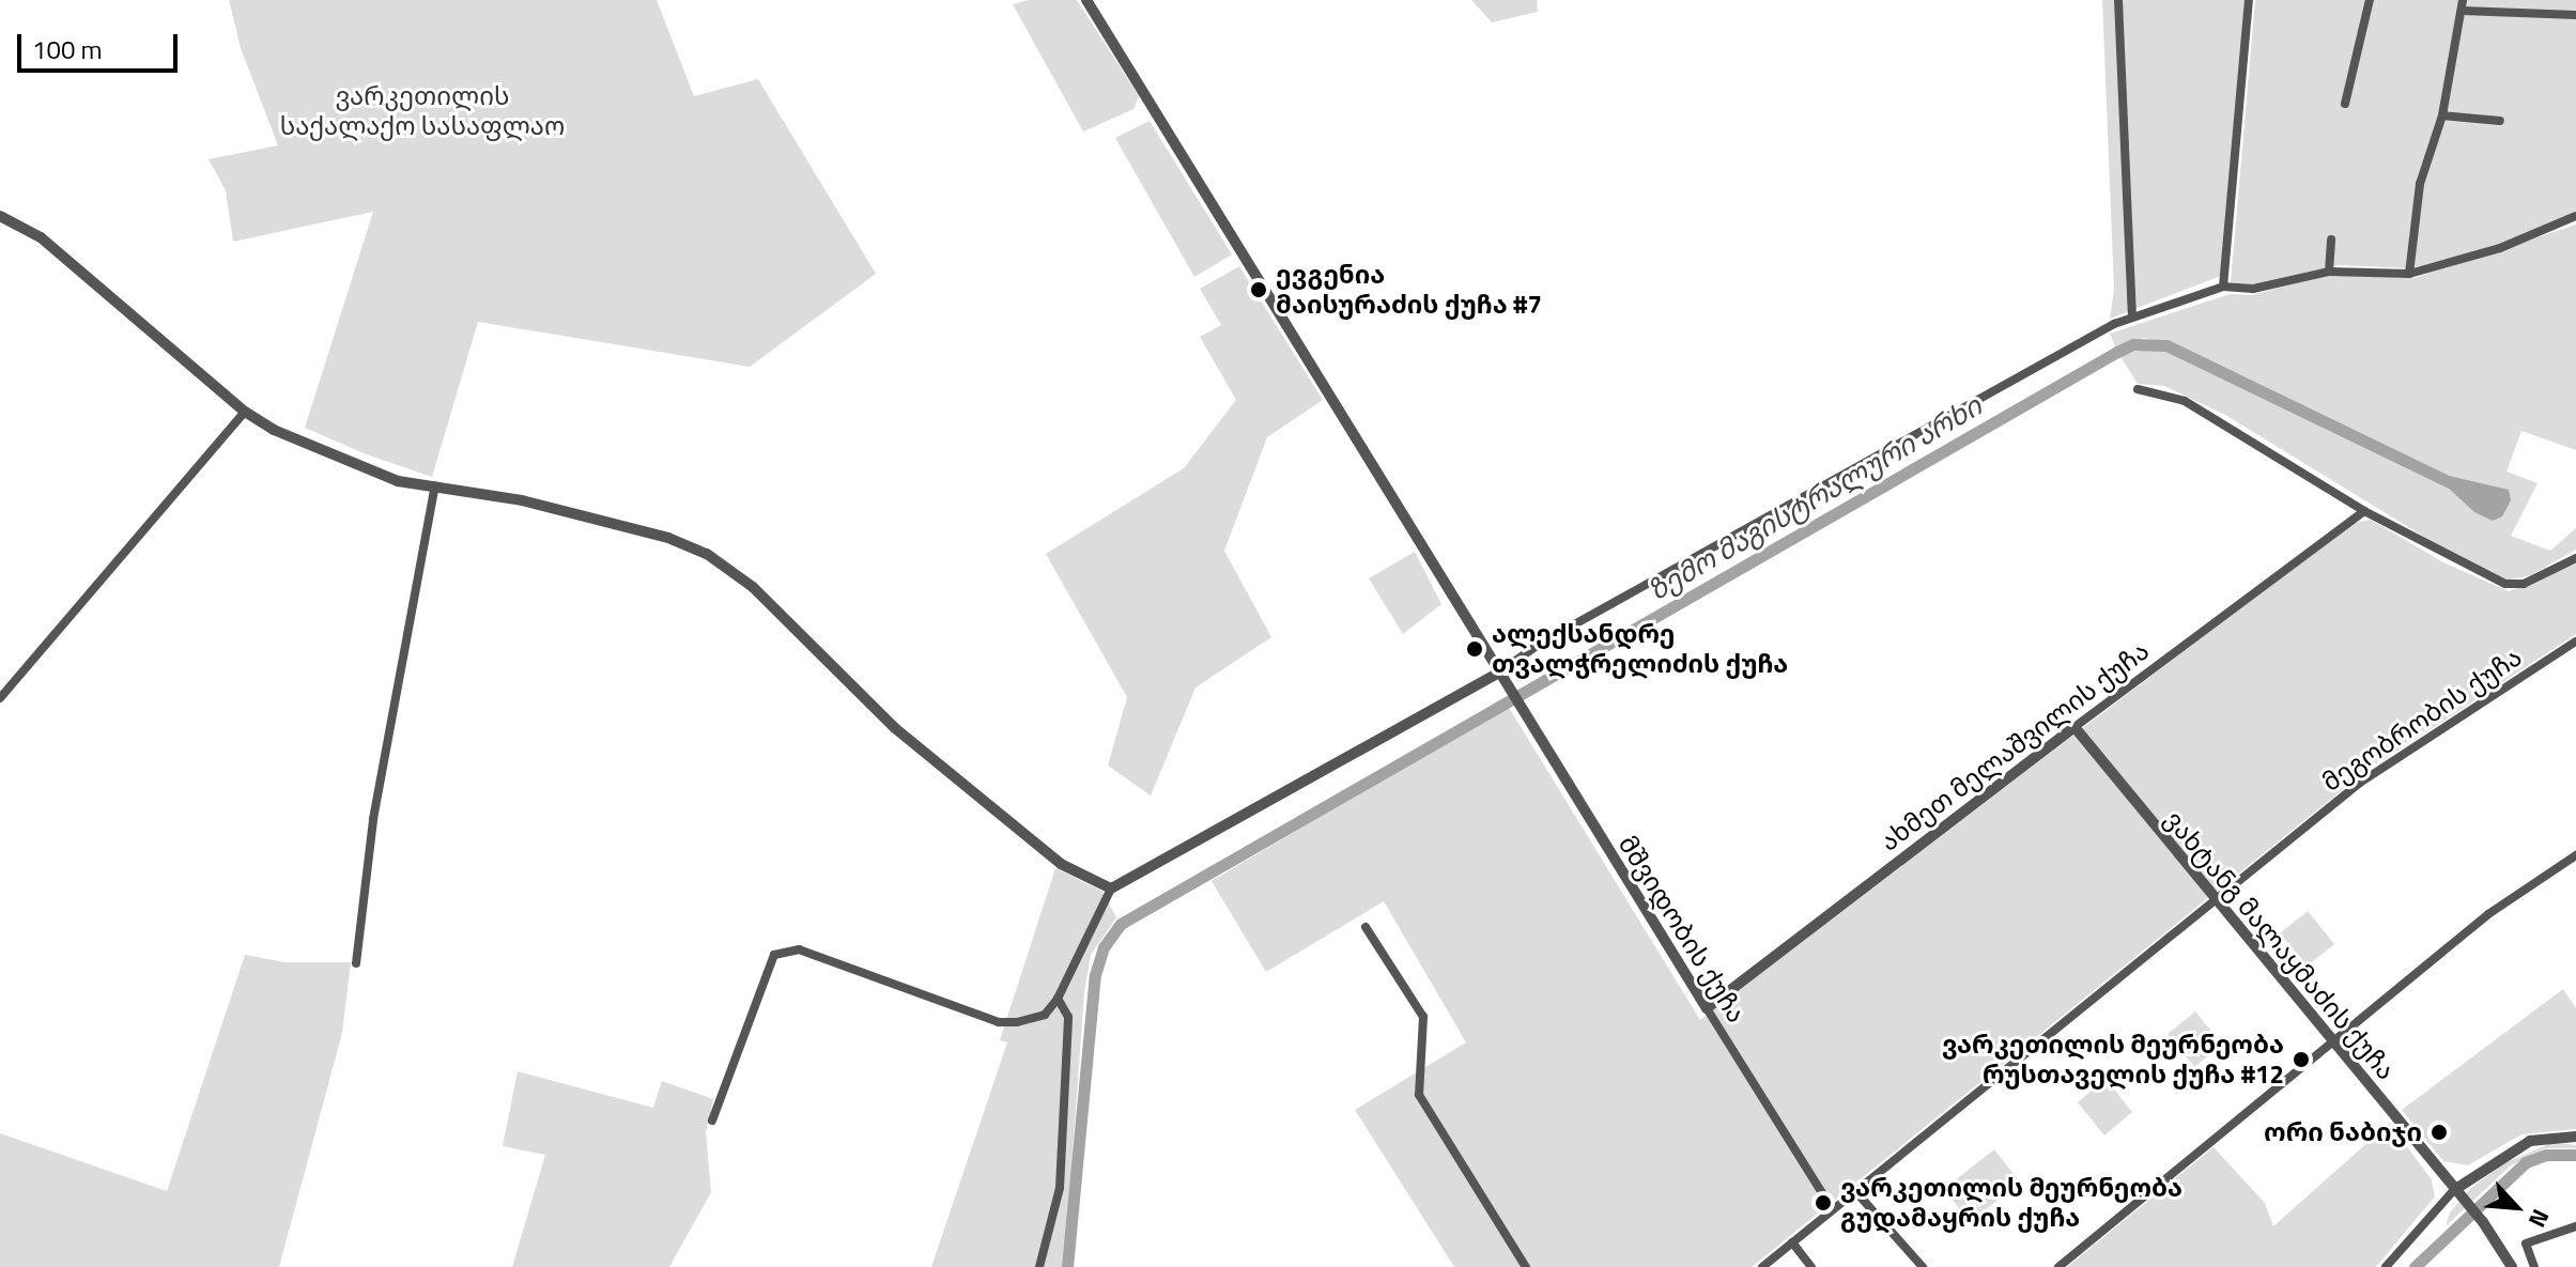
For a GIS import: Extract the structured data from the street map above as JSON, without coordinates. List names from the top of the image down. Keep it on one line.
{"streets":{"street":["მეგობრობის ქუჩა","ახმეთ მელაშვილის ქუჩა","მშვიდობის ქუჩა","ვახტანგ მალაყმაძის ქუჩა"]},"crossings":[["მეგობრობის ქუჩა","მშვიდობის ქუჩა"],["მეგობრობის ქუჩა","ვახტანგ მალაყმაძის ქუჩა"],["ახმეთ მელაშვილის ქუჩა","მშვიდობის ქუჩა"],["ახმეთ მელაშვილის ქუჩა","ვახტანგ მალაყმაძის ქუჩა"]],"water":["ზემო მაგისტრალური არხი"],"parks":["ვარკეთილის საქალაქო სასაფლაო"],"places":["ევგენია მაისურაძის ქუჩა #7","ალექსანდრე თვალჭრელიძის ქუჩა","ვარკეთილის მეურნეობა რუსთაველის ქუჩა #12","ორი ნაბიჯი","ვარკეთილის მეურნეობა გუდამაყრის ქუჩა"],"scale_bar":"100 m","north":"bottom right"}
